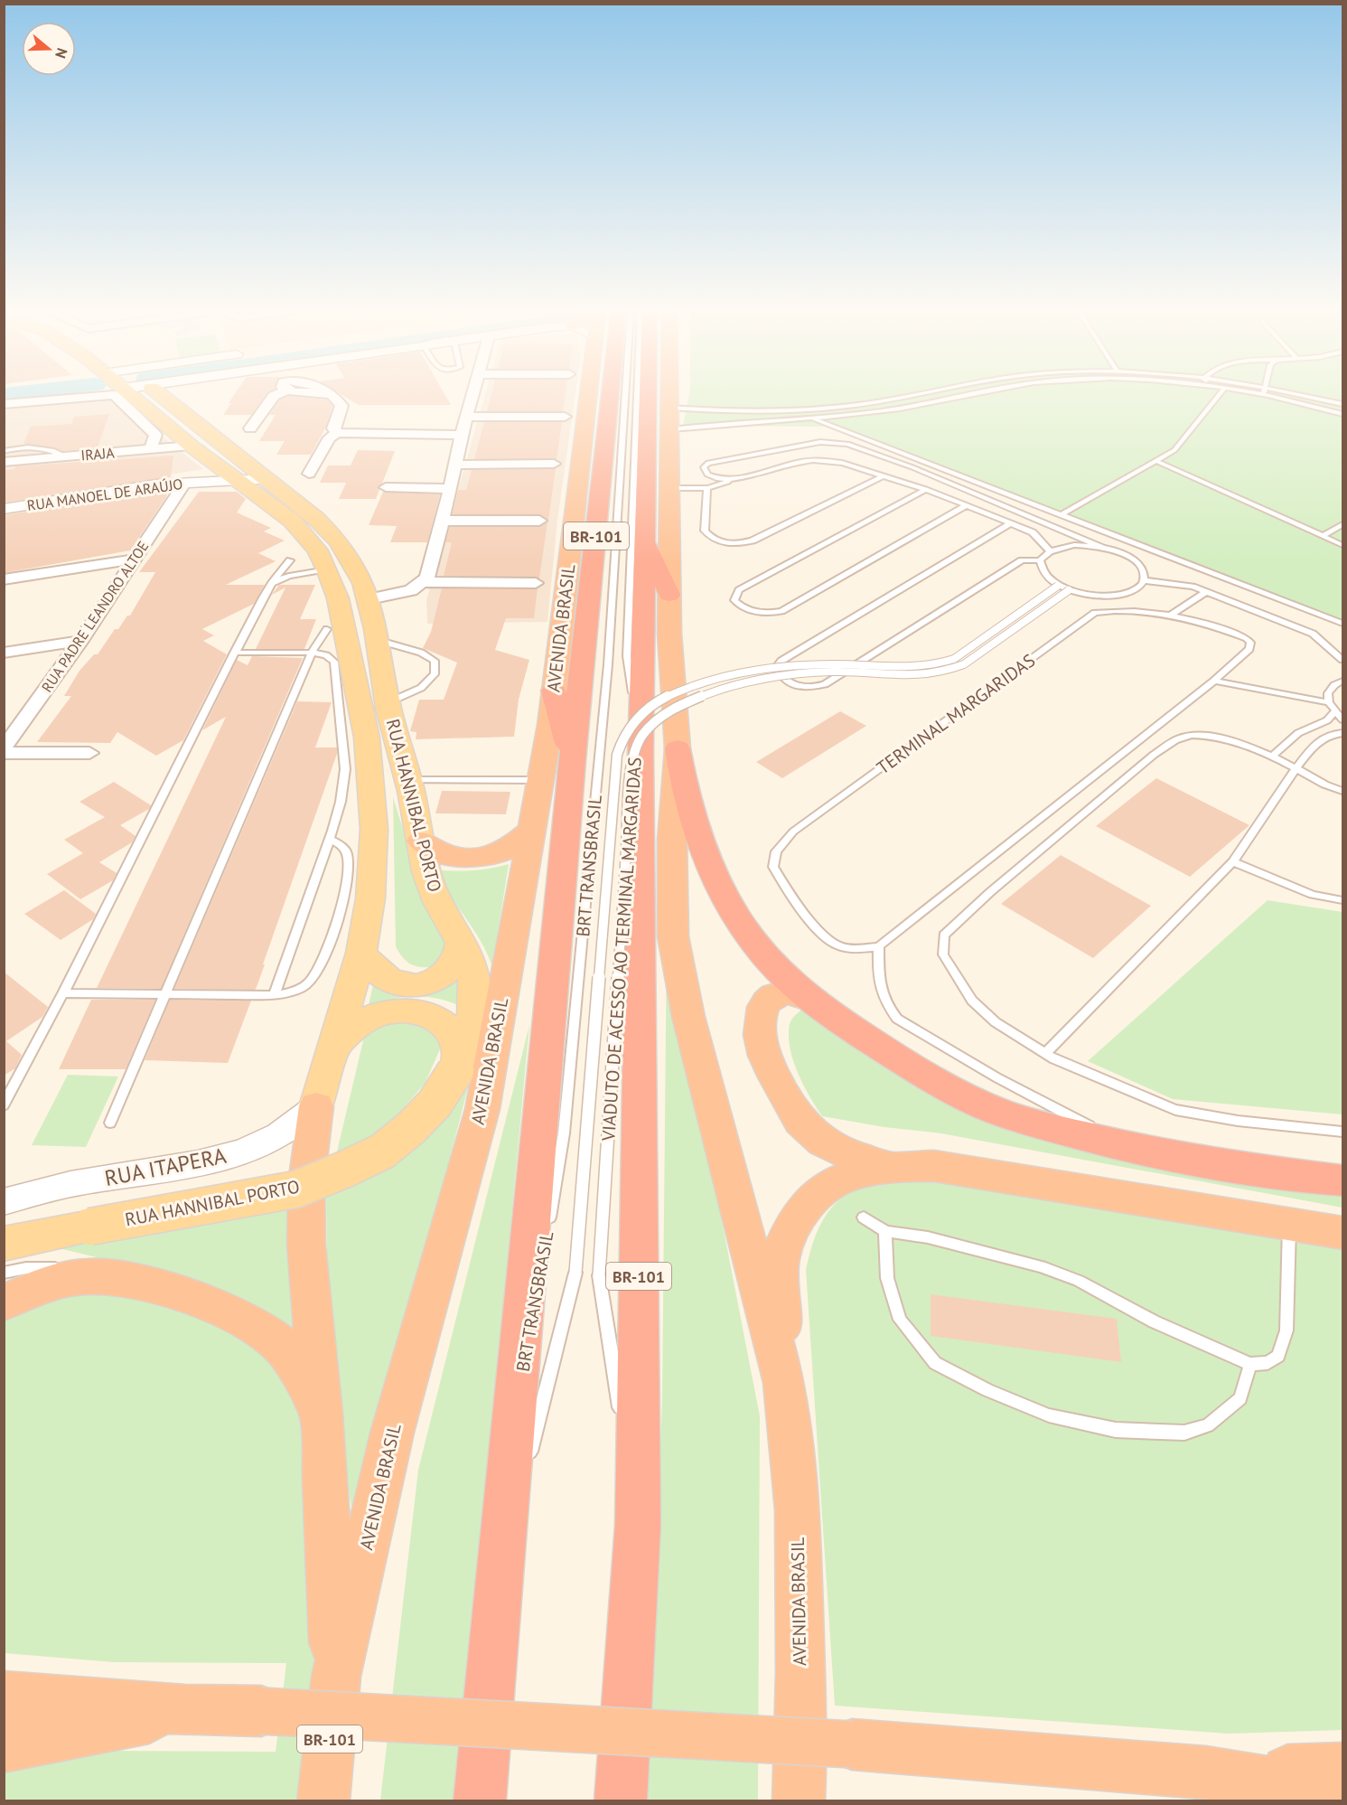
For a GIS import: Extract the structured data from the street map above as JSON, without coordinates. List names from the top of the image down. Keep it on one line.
{"streets":{"highway":["BR-101","AVENIDA BRASIL"],"main road":["RUA HANNIBAL PORTO"],"street":["IRAJA","RUA MANOEL DE ARAÚJO","RUA PADRE LEANDRO ALTOE","RUA ITAPERA"],"lane":["TERMINAL MARGARIDAS","BRT TRANSBRASIL","VIADUTO DE ACESSO AO TERMINAL MARGARIDAS"]},"crossings":[["IRAJA","RUA HANNIBAL PORTO"],["RUA MANOEL DE ARAÚJO","RUA PADRE LEANDRO ALTOE"],["RUA MANOEL DE ARAÚJO","RUA HANNIBAL PORTO"],["AVENIDA BRASIL","BRT TRANSBRASIL"],["RUA HANNIBAL PORTO","RUA ITAPERA"]],"north":"right"}
